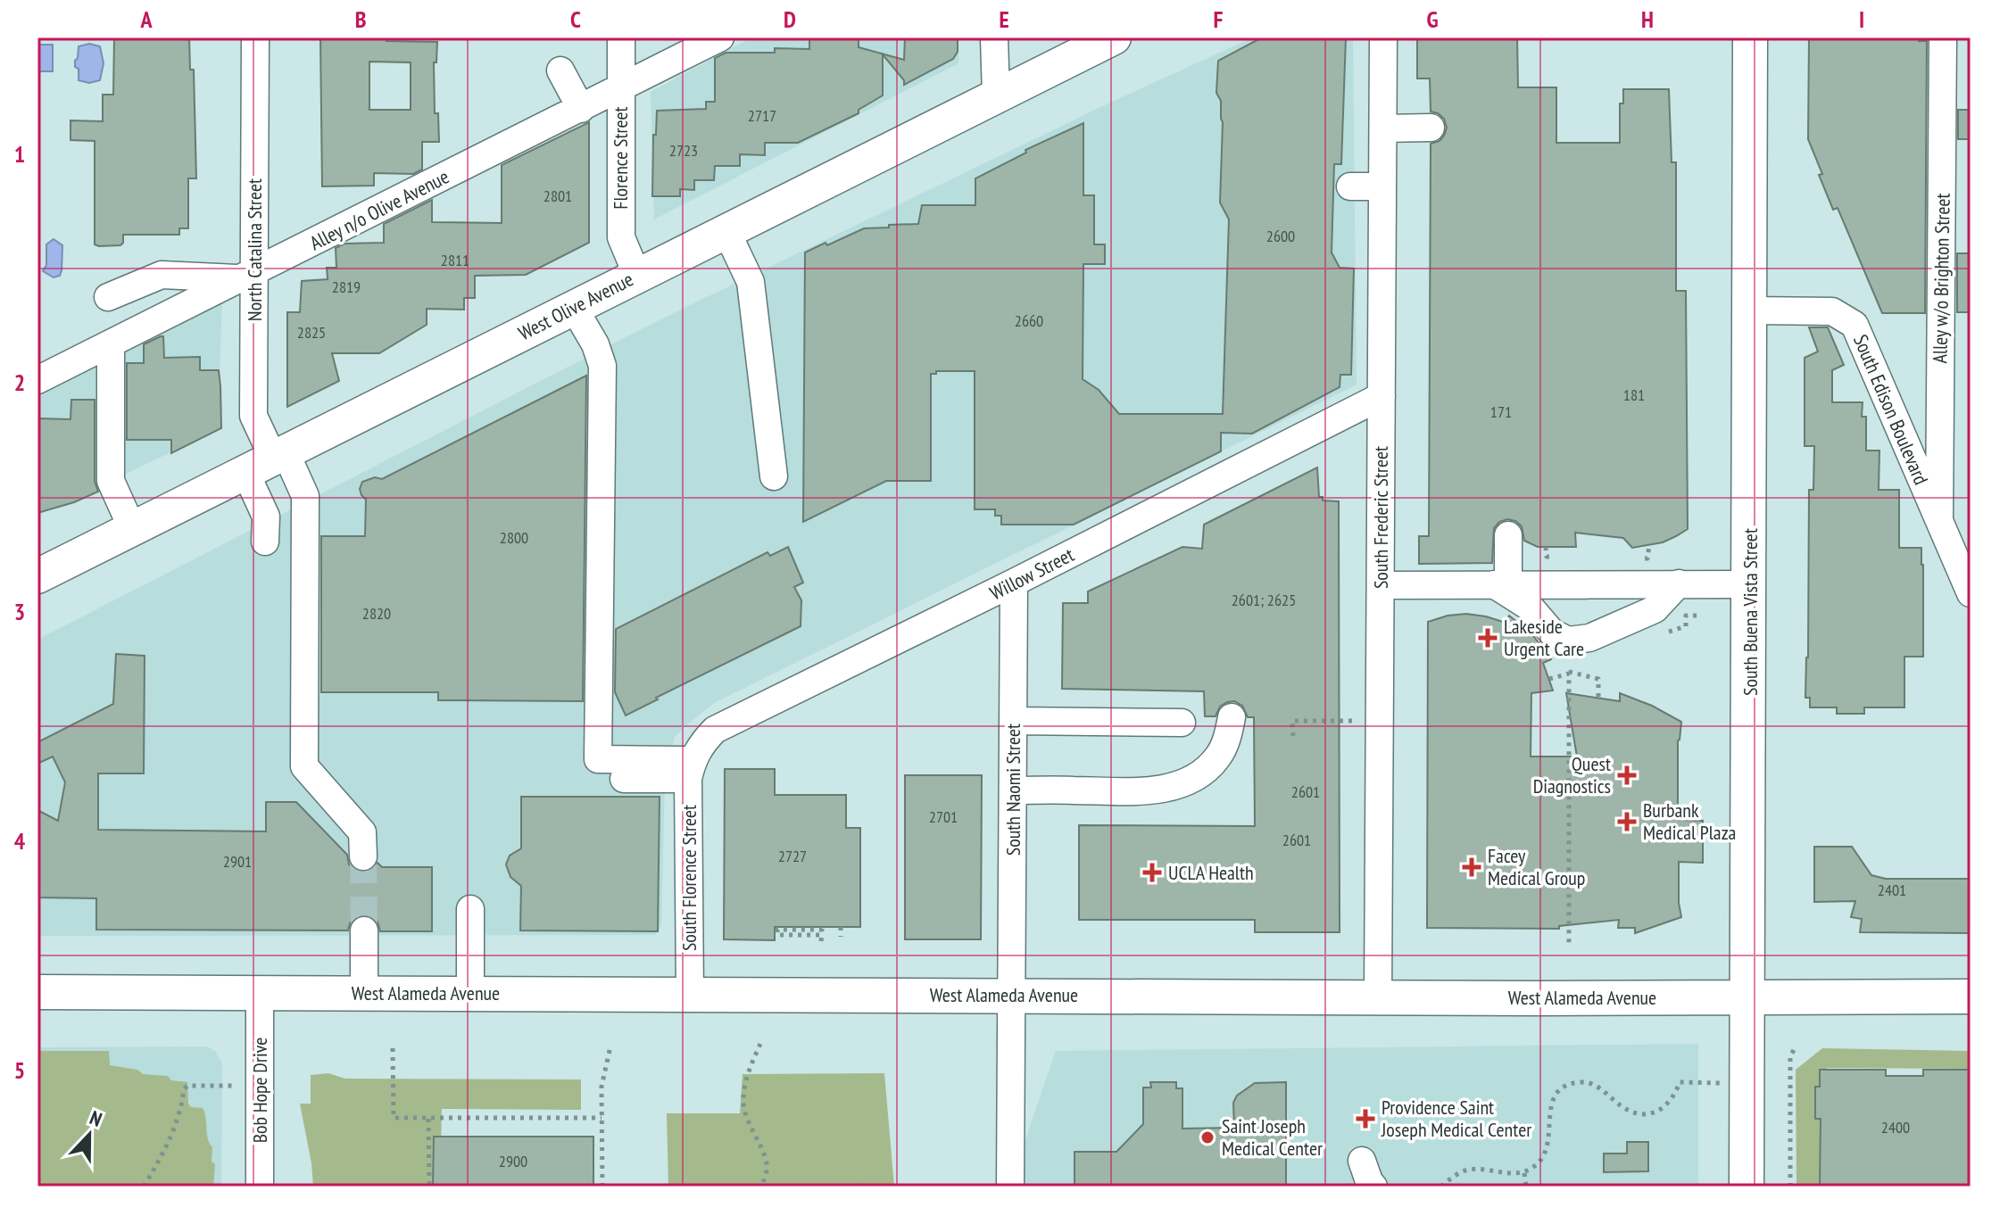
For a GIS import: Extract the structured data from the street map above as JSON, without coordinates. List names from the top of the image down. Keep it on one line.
{"streets":{"main road":["West Olive Avenue","South Buena Vista Street","West Alameda Avenue"],"street":["Florence Street","Alley n/o Olive Avenue","North Catalina Street","Alley w/o Brighton Street","South Edison Boulevard","South Frederic Street","Willow Street","South Naomi Street","South Florence Street","Bob Hope Drive"]},"crossings":[["Florence Street","Alley n/o Olive Avenue"],["Florence Street","West Olive Avenue"],["Alley n/o Olive Avenue","North Catalina Street"],["North Catalina Street","West Olive Avenue"],["Alley w/o Brighton Street","South Edison Boulevard"],["South Edison Boulevard","South Buena Vista Street"],["South Frederic Street","Willow Street"],["South Frederic Street","West Alameda Avenue"],["Willow Street","South Naomi Street"],["Willow Street","South Florence Street"],["South Buena Vista Street","West Alameda Avenue"],["South Naomi Street","West Alameda Avenue"],["South Florence Street","West Alameda Avenue"],["West Alameda Avenue","Bob Hope Drive"]],"places":{"health":["Lakeside Urgent Care","Quest Diagnostics","Burbank Medical Plaza","Facey Medical Group","UCLA Health","Providence Saint Joseph Medical Center"],"other":["Saint Joseph Medical Center"]},"house_numbers":["2717","2723","2801","2600","2811","2819","2660","2825","181","171","2800","2601; 2625","2820","2601","2701","2601","2727","2901","2401","2400","2900"],"north":"top","grid":{"columns":["A","B","C","D","E","F","G","H","I"],"rows":["1","2","3","4","5"]}}
